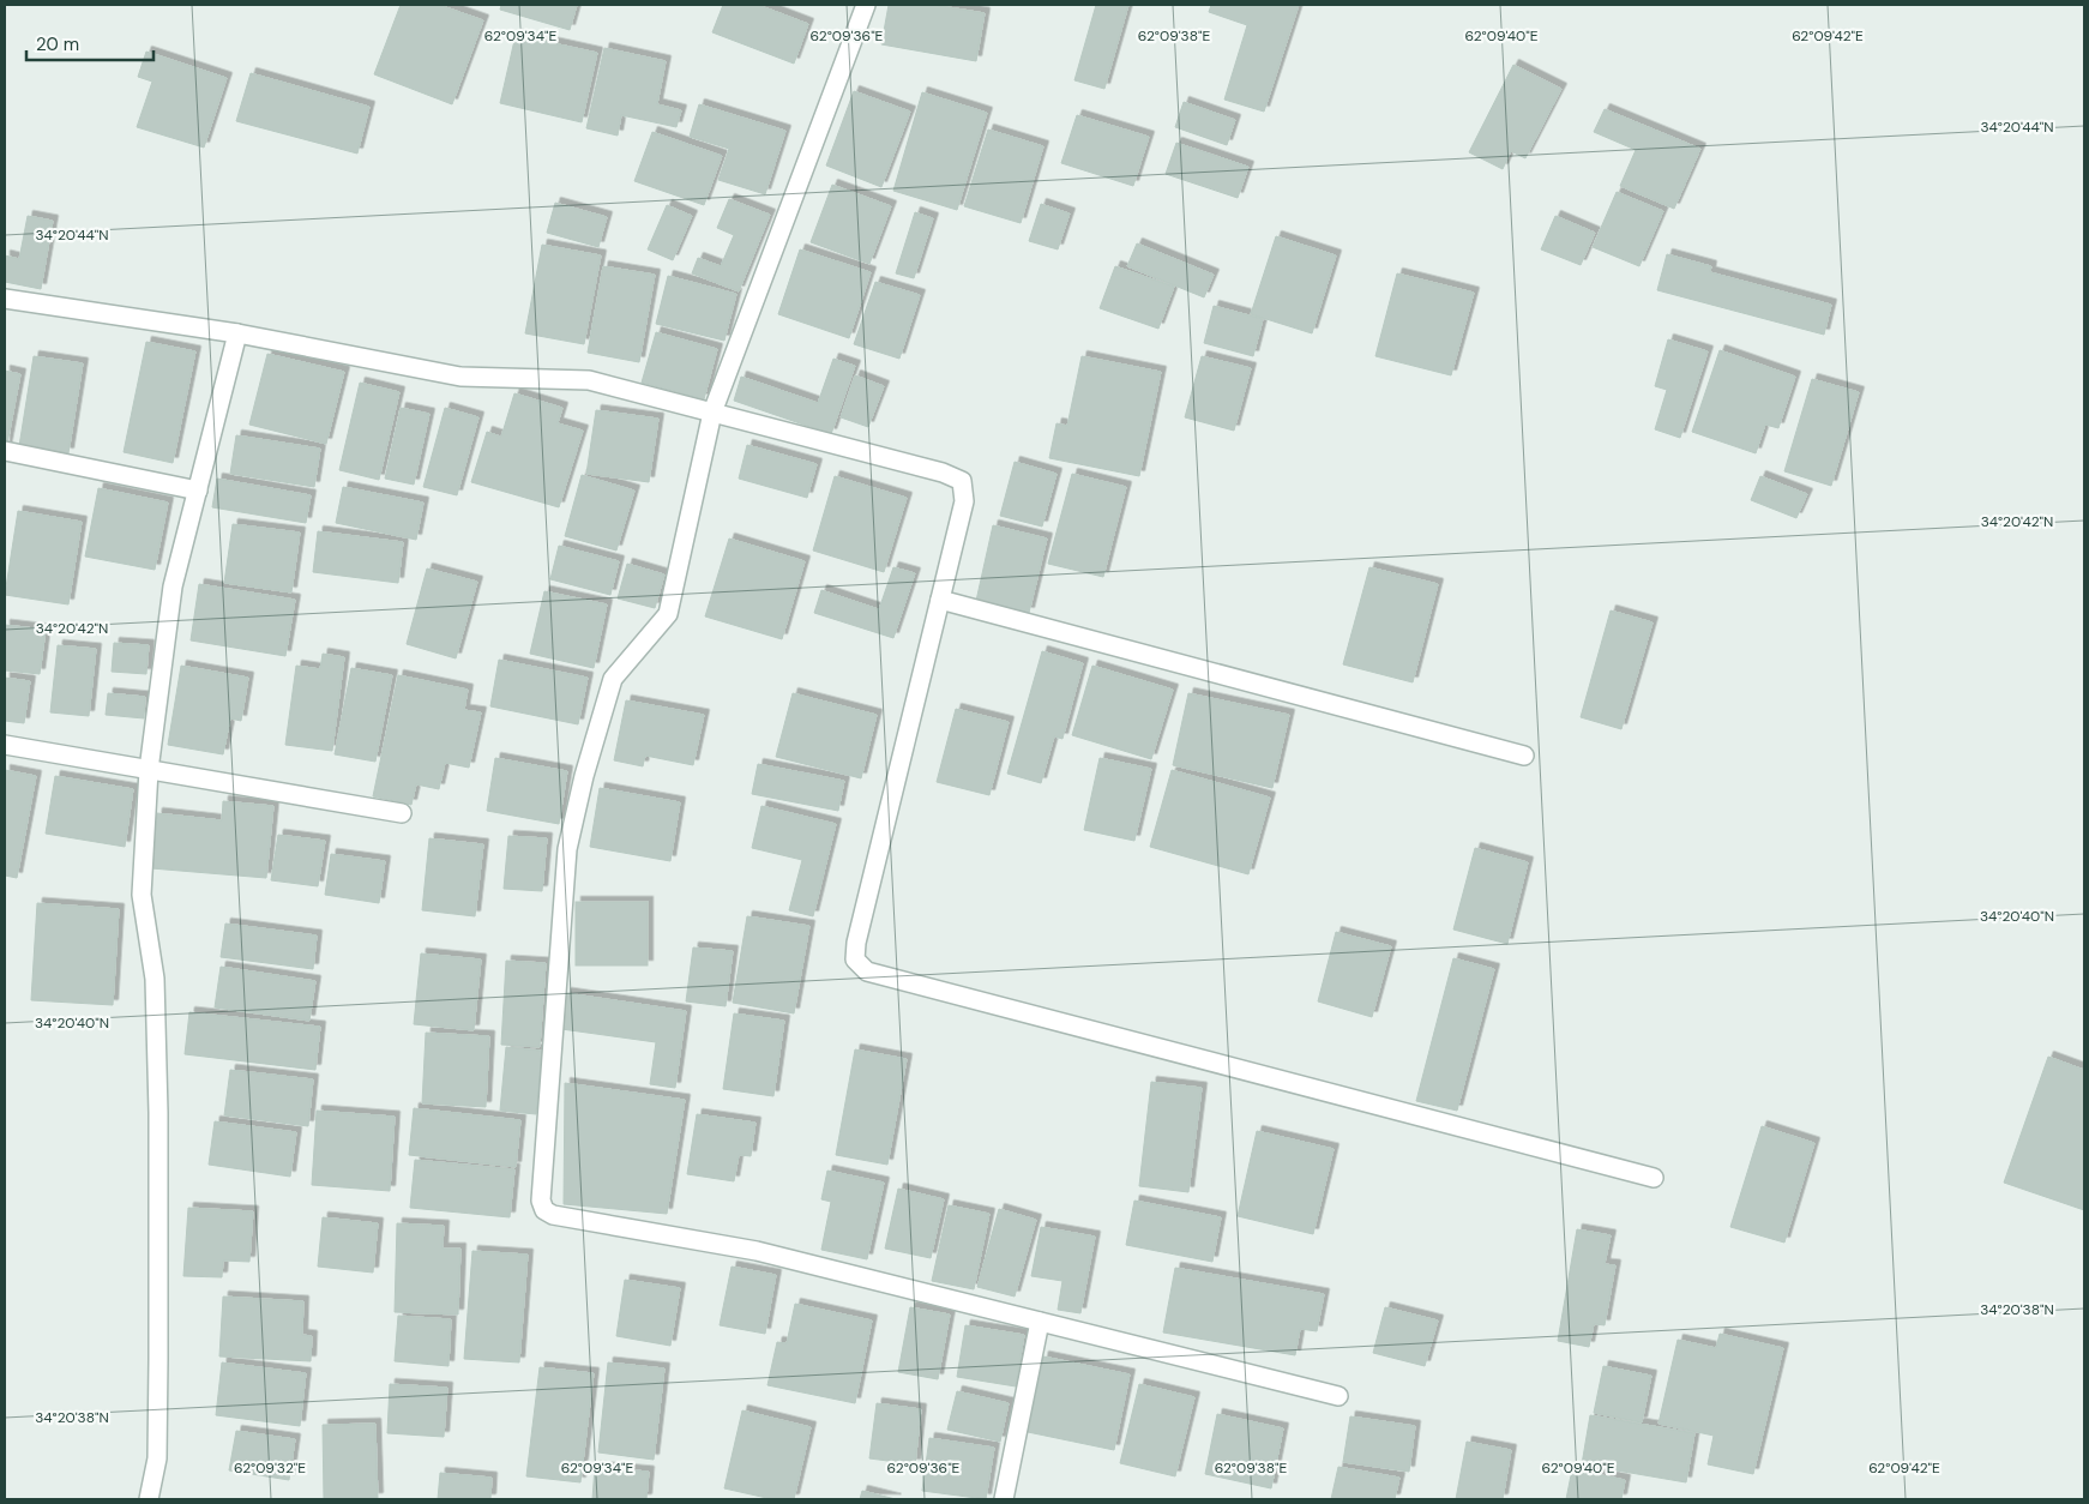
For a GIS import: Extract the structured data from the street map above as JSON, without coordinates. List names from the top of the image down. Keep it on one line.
{"scale_bar":"20 m","coordinates":["62°09'34\"E","62°09'36\"E","62°09'38\"E","62°09'40\"E","62°09'42\"E","34°20'44\"N","34°20'42\"N","34°20'40\"N","34°20'38\"N","62°09'32\"E"]}
